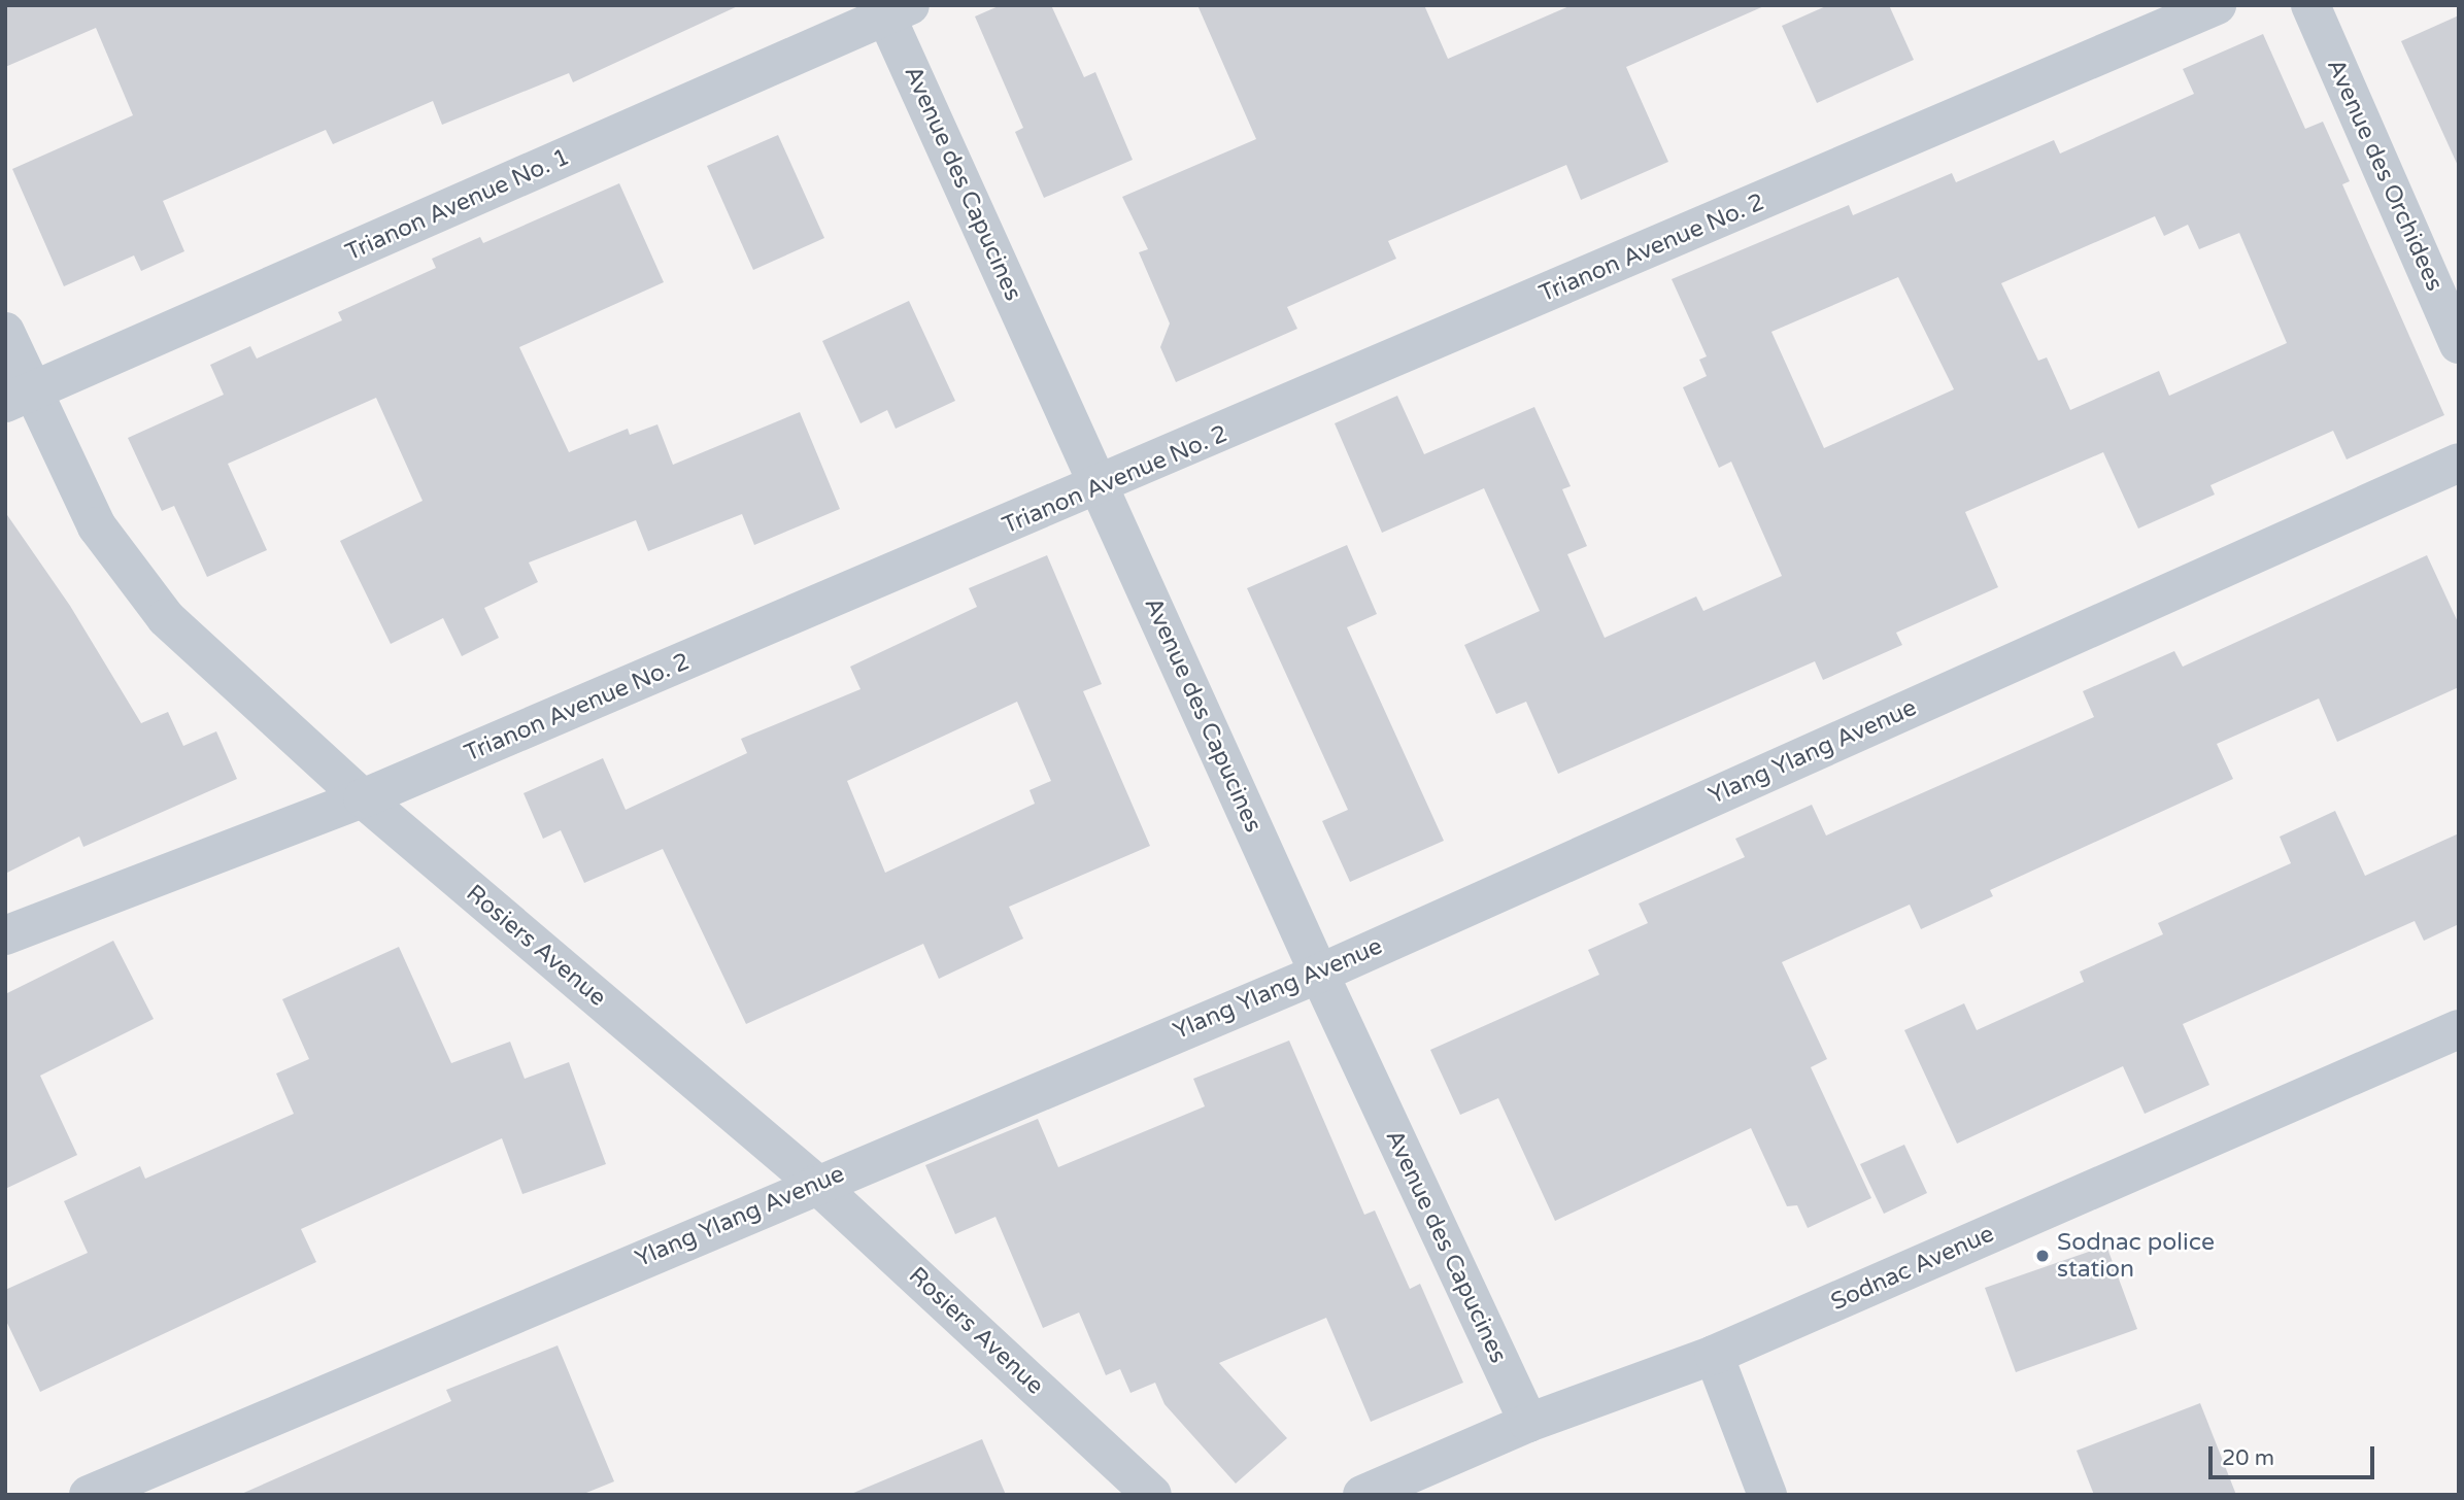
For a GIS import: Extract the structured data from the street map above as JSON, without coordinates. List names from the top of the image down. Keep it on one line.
{"streets":{"street":["Avenue des Orchidees","Avenue des Capucines","Trianon Avenue No. 1","Trianon Avenue No. 2","Ylang Ylang Avenue","Rosiers Avenue","Sodnac Avenue"]},"crossings":[["Avenue des Capucines","Trianon Avenue No. 1"],["Avenue des Capucines","Trianon Avenue No. 2"],["Avenue des Capucines","Ylang Ylang Avenue"],["Avenue des Capucines","Sodnac Avenue"],["Trianon Avenue No. 1","Rosiers Avenue"],["Trianon Avenue No. 2","Rosiers Avenue"],["Ylang Ylang Avenue","Rosiers Avenue"]],"places":["Sodnac police station"],"scale_bar":"20 m"}
